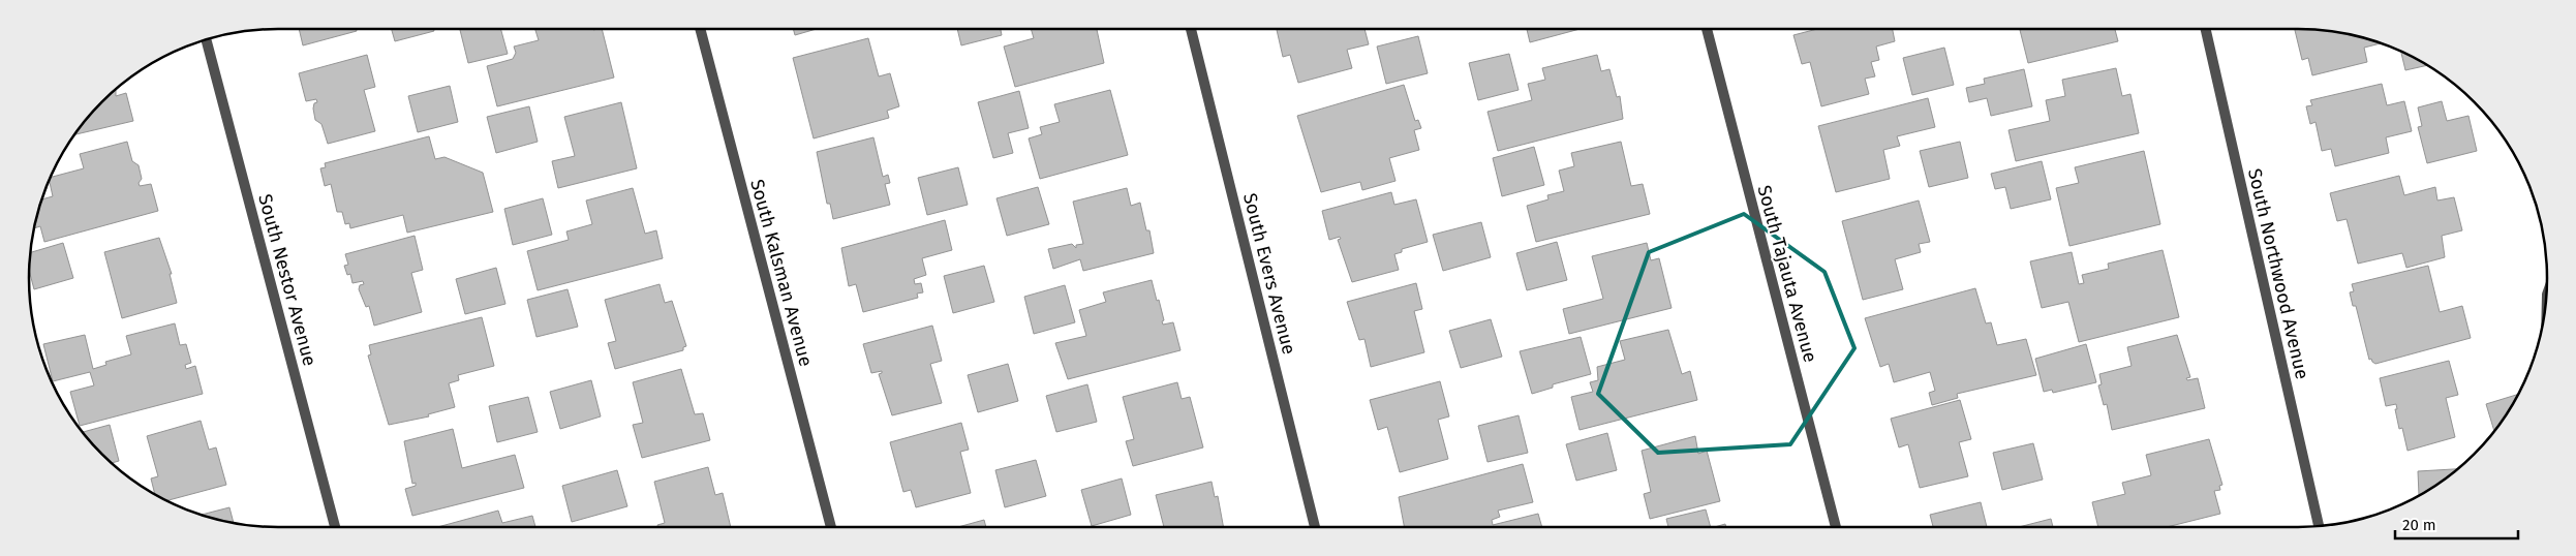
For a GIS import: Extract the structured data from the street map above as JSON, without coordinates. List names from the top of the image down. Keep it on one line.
{"streets":{"street":["South Kalsman Avenue","South Evers Avenue","South Tajauta Avenue","South Northwood Avenue","South Nestor Avenue"]},"scale_bar":"20 m"}
